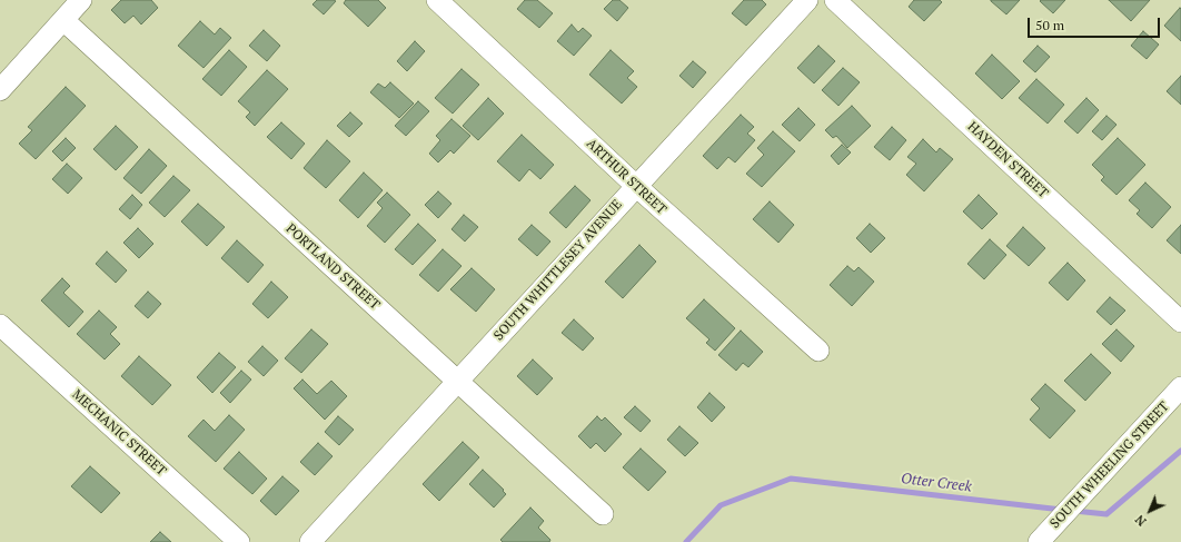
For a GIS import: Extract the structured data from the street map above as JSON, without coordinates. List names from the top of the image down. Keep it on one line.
{"streets":{"street":["HAYDEN STREET","ARTHUR STREET","PORTLAND STREET","SOUTH WHITTLESEY AVENUE","MECHANIC STREET","SOUTH WHEELING STREET"]},"crossings":[["ARTHUR STREET","SOUTH WHITTLESEY AVENUE"],["PORTLAND STREET","SOUTH WHITTLESEY AVENUE"]],"water":["Otter Creek"],"scale_bar":"50 m","north":"bottom left"}
